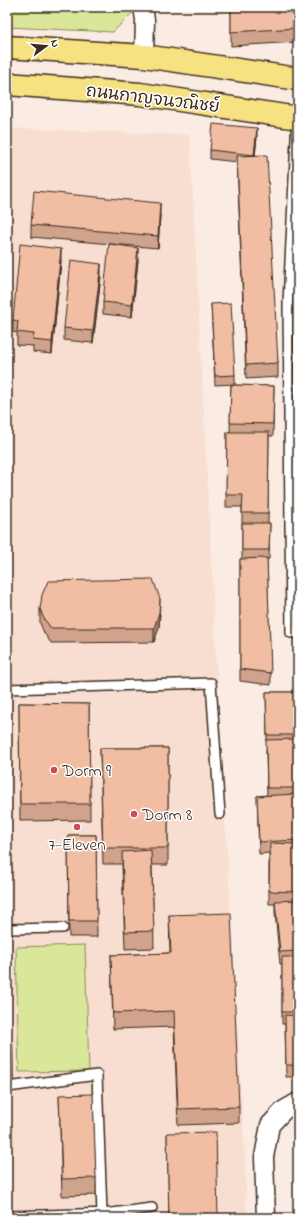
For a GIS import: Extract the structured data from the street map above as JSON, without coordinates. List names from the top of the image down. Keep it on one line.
{"streets":{"main road":["ถนนกาญจนวณิชย์"]},"places":["Dorm 9","Dorm 8","7-Eleven"],"north":"right"}
